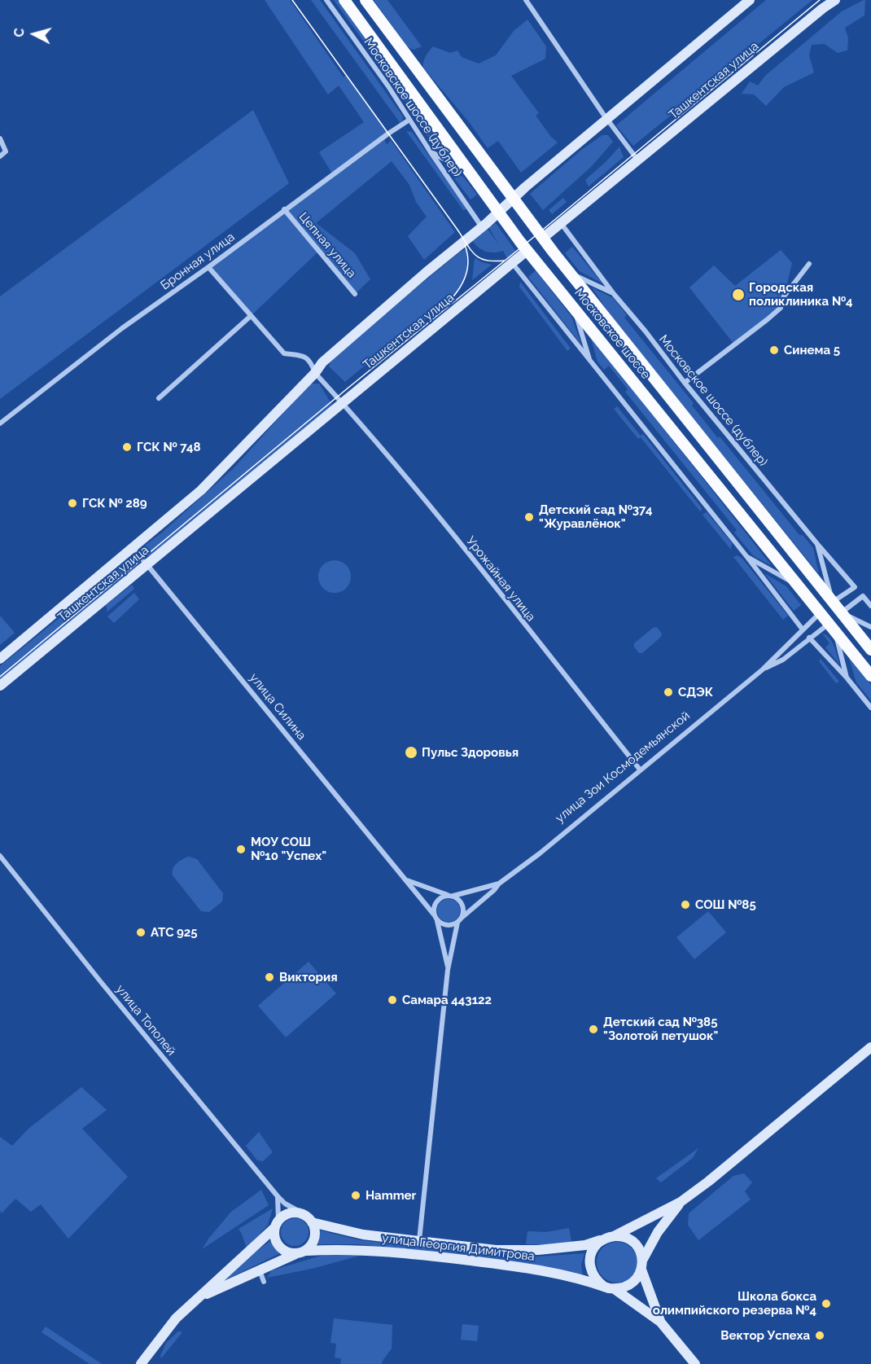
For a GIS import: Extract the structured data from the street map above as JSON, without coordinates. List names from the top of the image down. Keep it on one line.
{"streets":{"main road":["Ташкентская улица","Московское шоссе","улица Зои Космодемьянской","улица Георгия Димитрова"],"street":["Московское шоссе (дублер)","Цепная улица","Бронная улица","Урожайная улица","улица Силина","улица Тополей"]},"crossings":[["Ташкентская улица","Московское шоссе (дублер)"],["Ташкентская улица","Московское шоссе"],["Ташкентская улица","Урожайная улица"],["Ташкентская улица","улица Силина"],["Московское шоссе (дублер)","Бронная улица"],["Московское шоссе (дублер)","улица Зои Космодемьянской"],["Цепная улица","Бронная улица"],["Московское шоссе","улица Зои Космодемьянской"],["Урожайная улица","улица Зои Космодемьянской"],["улица Силина","улица Зои Космодемьянской"],["улица Тополей","улица Георгия Димитрова"]],"places":["Городская поликлиника №4","Синема 5","ГСК № 748","ГСК № 289","Детский сад №374 \"Журавлёнок\"","СДЭК","Пульс Здоровья","МОУ СОШ №10 \"Успех\"","СОШ №85","АТС 925","Виктория","Самара 443122","Детский сад №385 \"Золотой петушок\"","Hammer","Школа бокса олимпийского резерва №4","Вектор Успеха"],"north":"left"}
